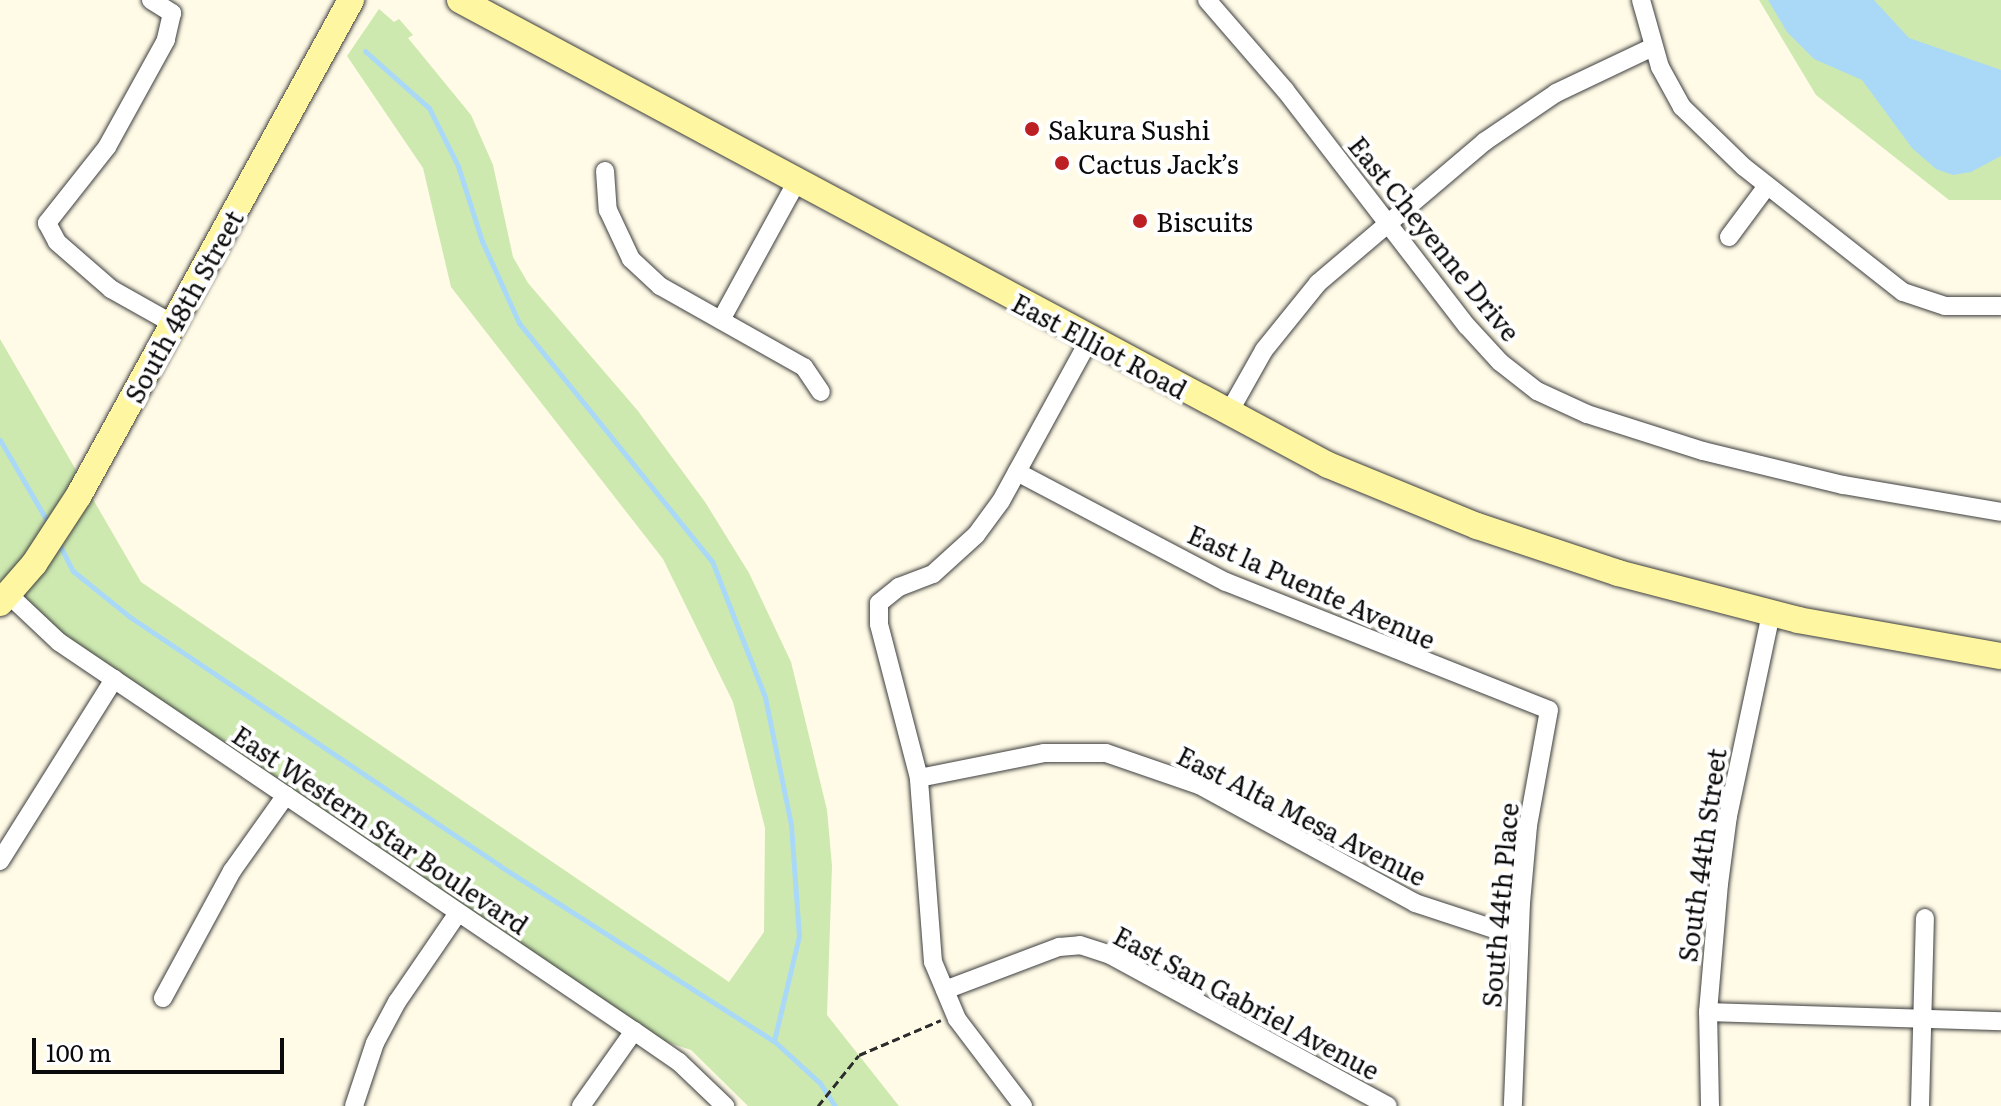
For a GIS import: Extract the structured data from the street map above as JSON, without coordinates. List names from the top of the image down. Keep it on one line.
{"streets":{"main road":["South 48th Street","East Elliot Road"],"street":["East Cheyenne Drive","East la Puente Avenue","East Alta Mesa Avenue","East Western Star Boulevard","South 44th Street","South 44th Place","East San Gabriel Avenue"]},"crossings":[["South 48th Street","East Western Star Boulevard"],["East Elliot Road","South 44th Street"],["East la Puente Avenue","South 44th Place"],["East Alta Mesa Avenue","South 44th Place"]],"places":["Sakura Sushi","Cactus Jack’s","Biscuits"],"scale_bar":"100 m"}
